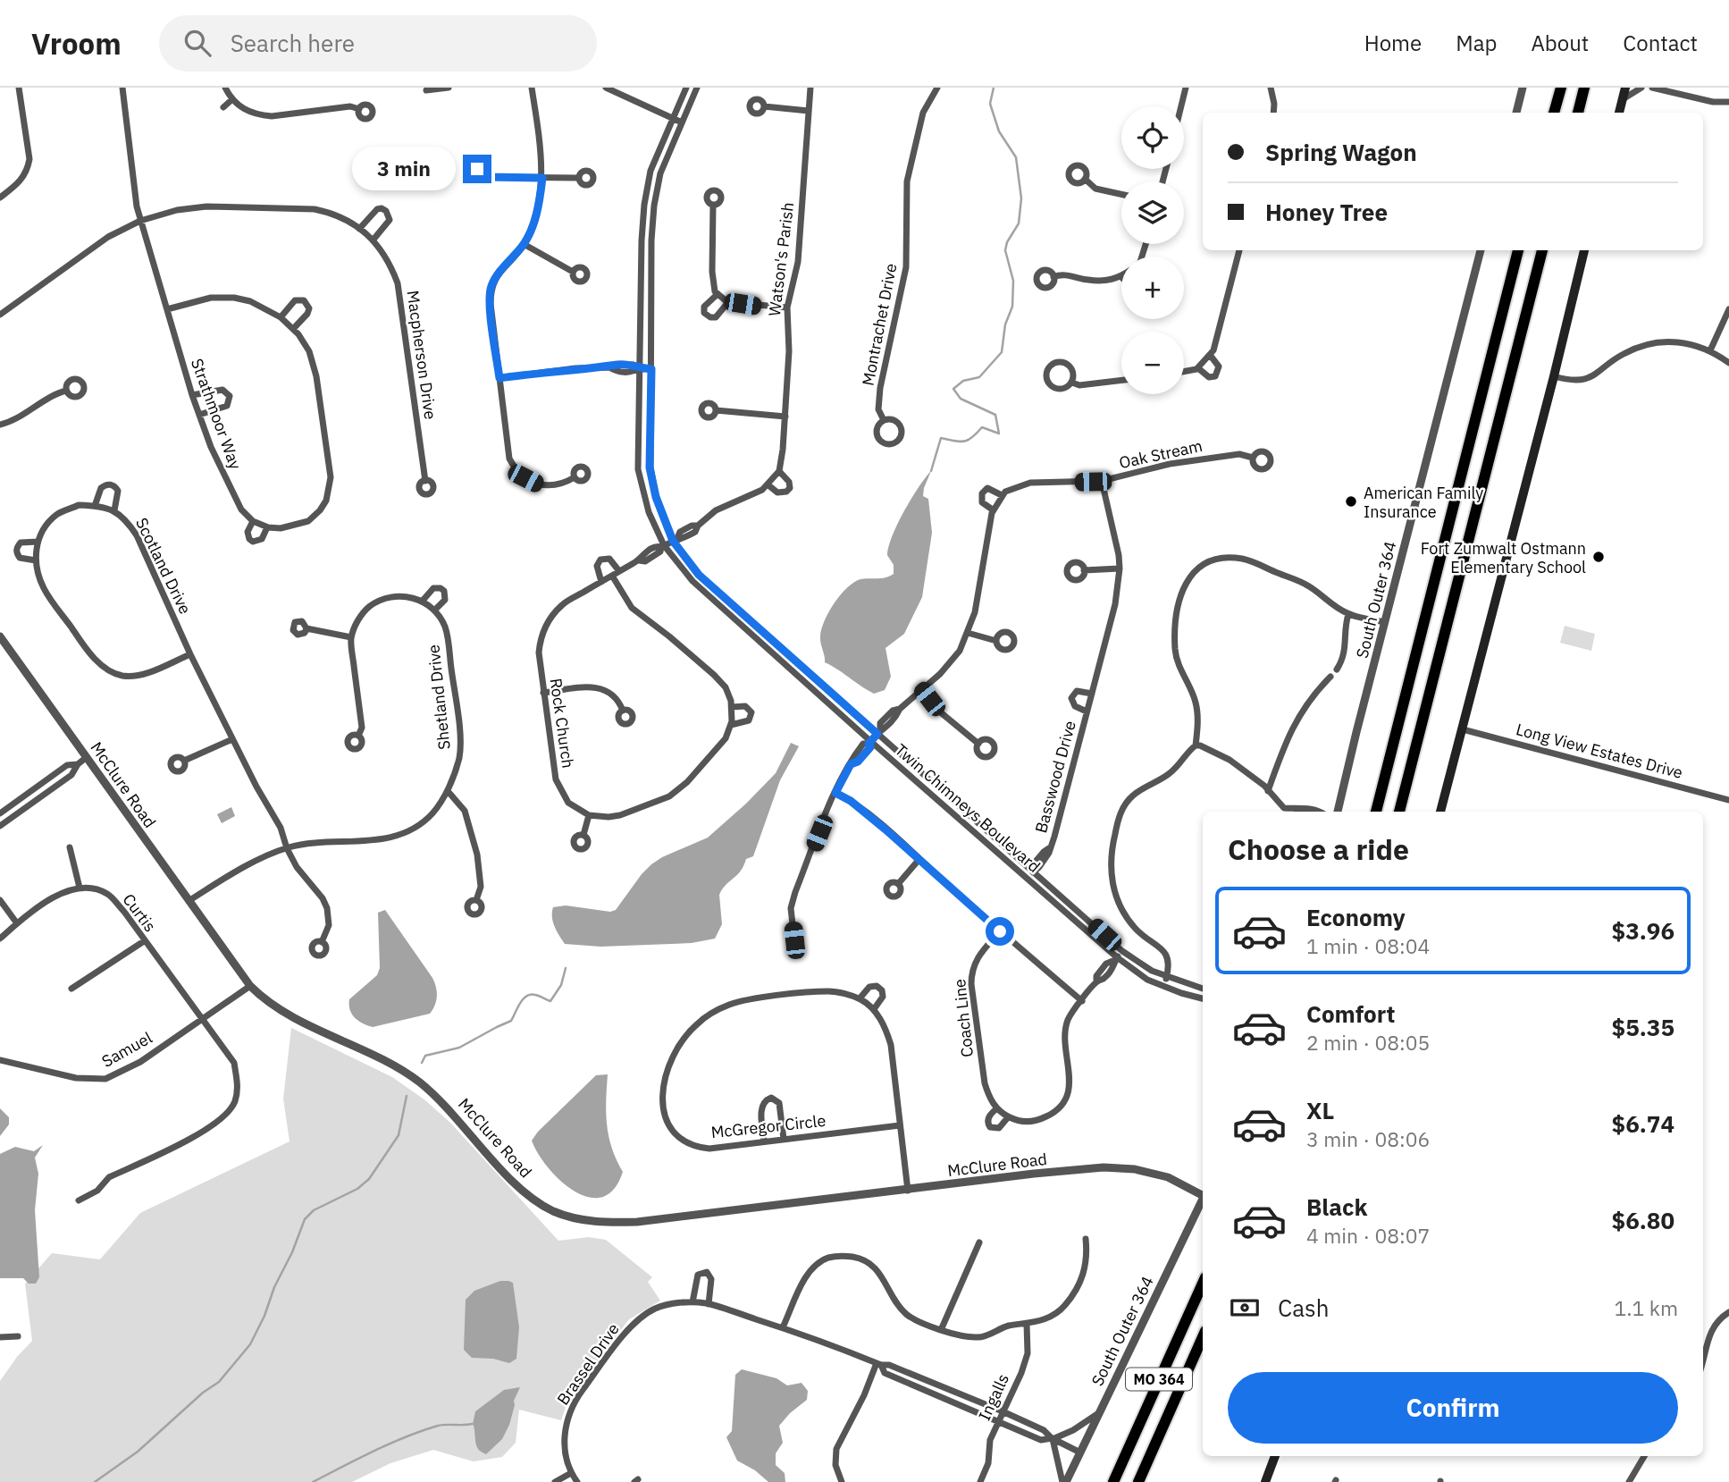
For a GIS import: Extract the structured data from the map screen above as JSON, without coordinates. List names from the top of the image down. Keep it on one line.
{"streets":{"highway":["MO 364"],"street":["Watson's Parish","Montrachet Drive","Macpherson Drive","Strathmoor Way","Oak Stream","Scotland Drive","South Outer 364","Shetland Drive","Rock Church","Long View Estates Drive","Basswood Drive","McClure Road","Twin Chimneys Boulevard","Curtis","Coach Line","Samuel","McGregor Circle","Brassel Drive","Ingalls"]},"crossings":[["Watson's Parish","Rock Church"],["Watson's Parish","Twin Chimneys Boulevard"],["Macpherson Drive","Strathmoor Way"],["Oak Stream","Basswood Drive"],["Oak Stream","Twin Chimneys Boulevard"],["Scotland Drive","Shetland Drive"],["South Outer 364","Brassel Drive"],["Shetland Drive","McClure Road"],["Rock Church","Twin Chimneys Boulevard"],["Basswood Drive","Twin Chimneys Boulevard"],["McClure Road","Samuel"],["McClure Road","McGregor Circle"],["Twin Chimneys Boulevard","Coach Line"],["Curtis","Samuel"],["Brassel Drive","Ingalls"]],"places":["American Family Insurance","Fort Zumwalt Ostmann Elementary School"],"page":{"header":"Vroom","search":"Search here","nav":["Home","Map","About","Contact"],"map_buttons":["+","−"],"banner":["Spring Wagon","Honey Tree"],"bubble":"3 min","heading":"Choose a ride","list":[{"name":"Economy","note":"1 min · 08:04","value":"$3.96"},{"name":"Comfort","note":"2 min · 08:05","value":"$5.35"},{"name":"XL","note":"3 min · 08:06","value":"$6.74"},{"name":"Black","note":"4 min · 08:07","value":"$6.80"}],"pay":["Cash","1.1 km"],"buttons":"Confirm"}}
